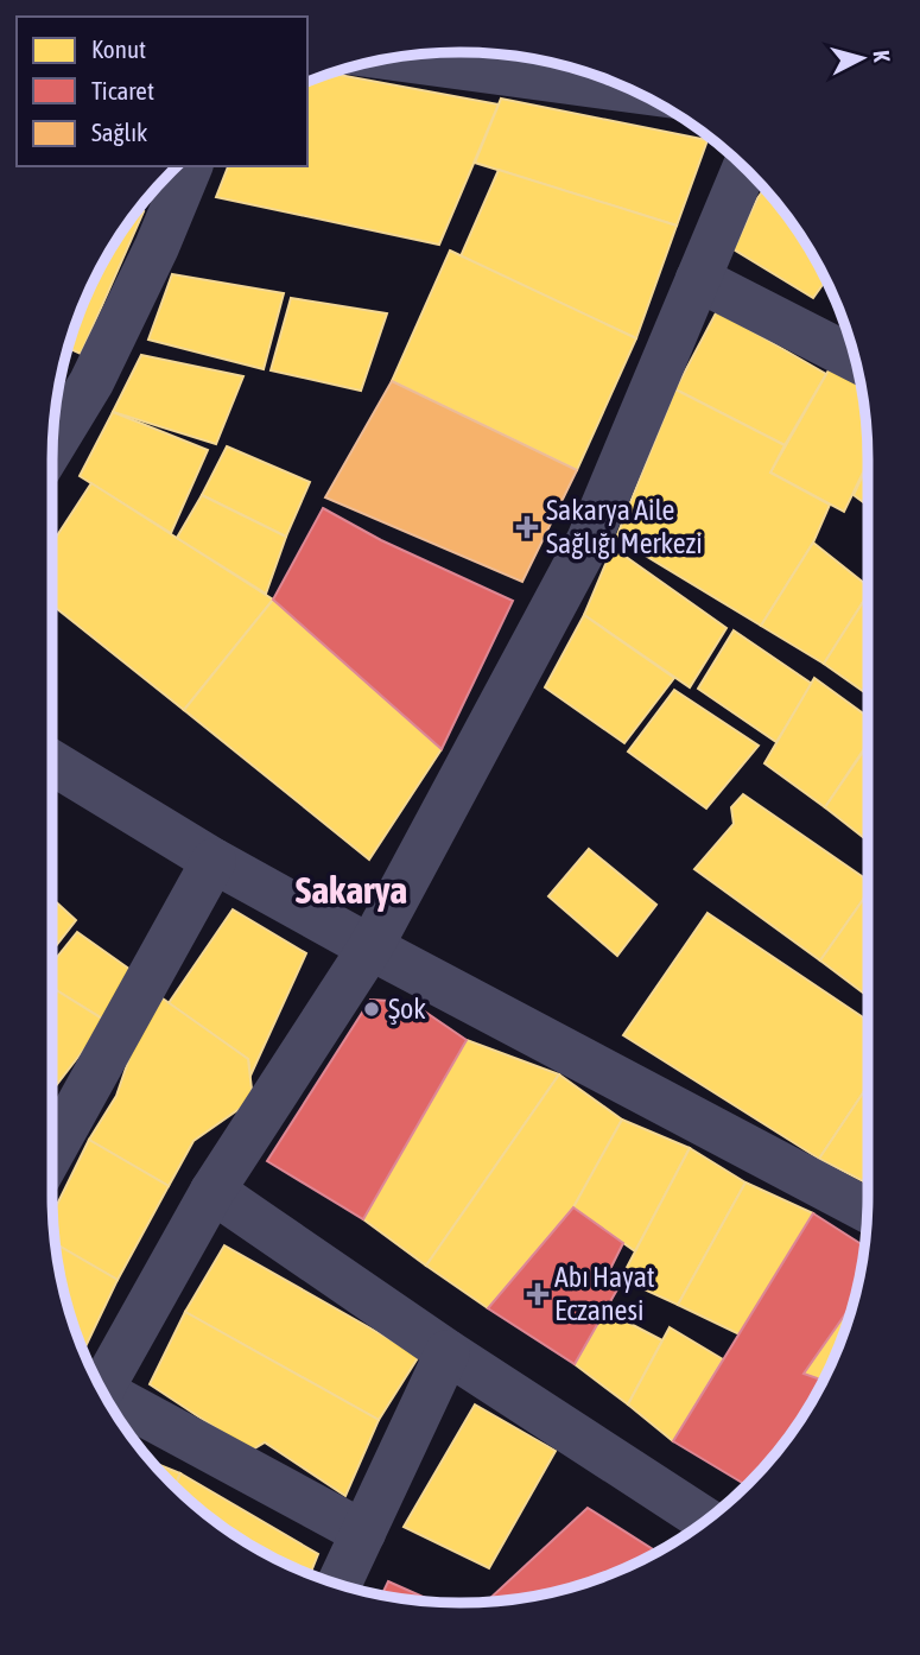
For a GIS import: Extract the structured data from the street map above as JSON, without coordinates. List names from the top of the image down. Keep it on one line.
{"districts":["Sakarya"],"places":{"health":["Sakarya Aile Sağlığı Merkezi","Abı Hayat Eczanesi"],"other":["Şok"]},"legend":["Konut","Ticaret","Sağlık"],"north":"right"}
